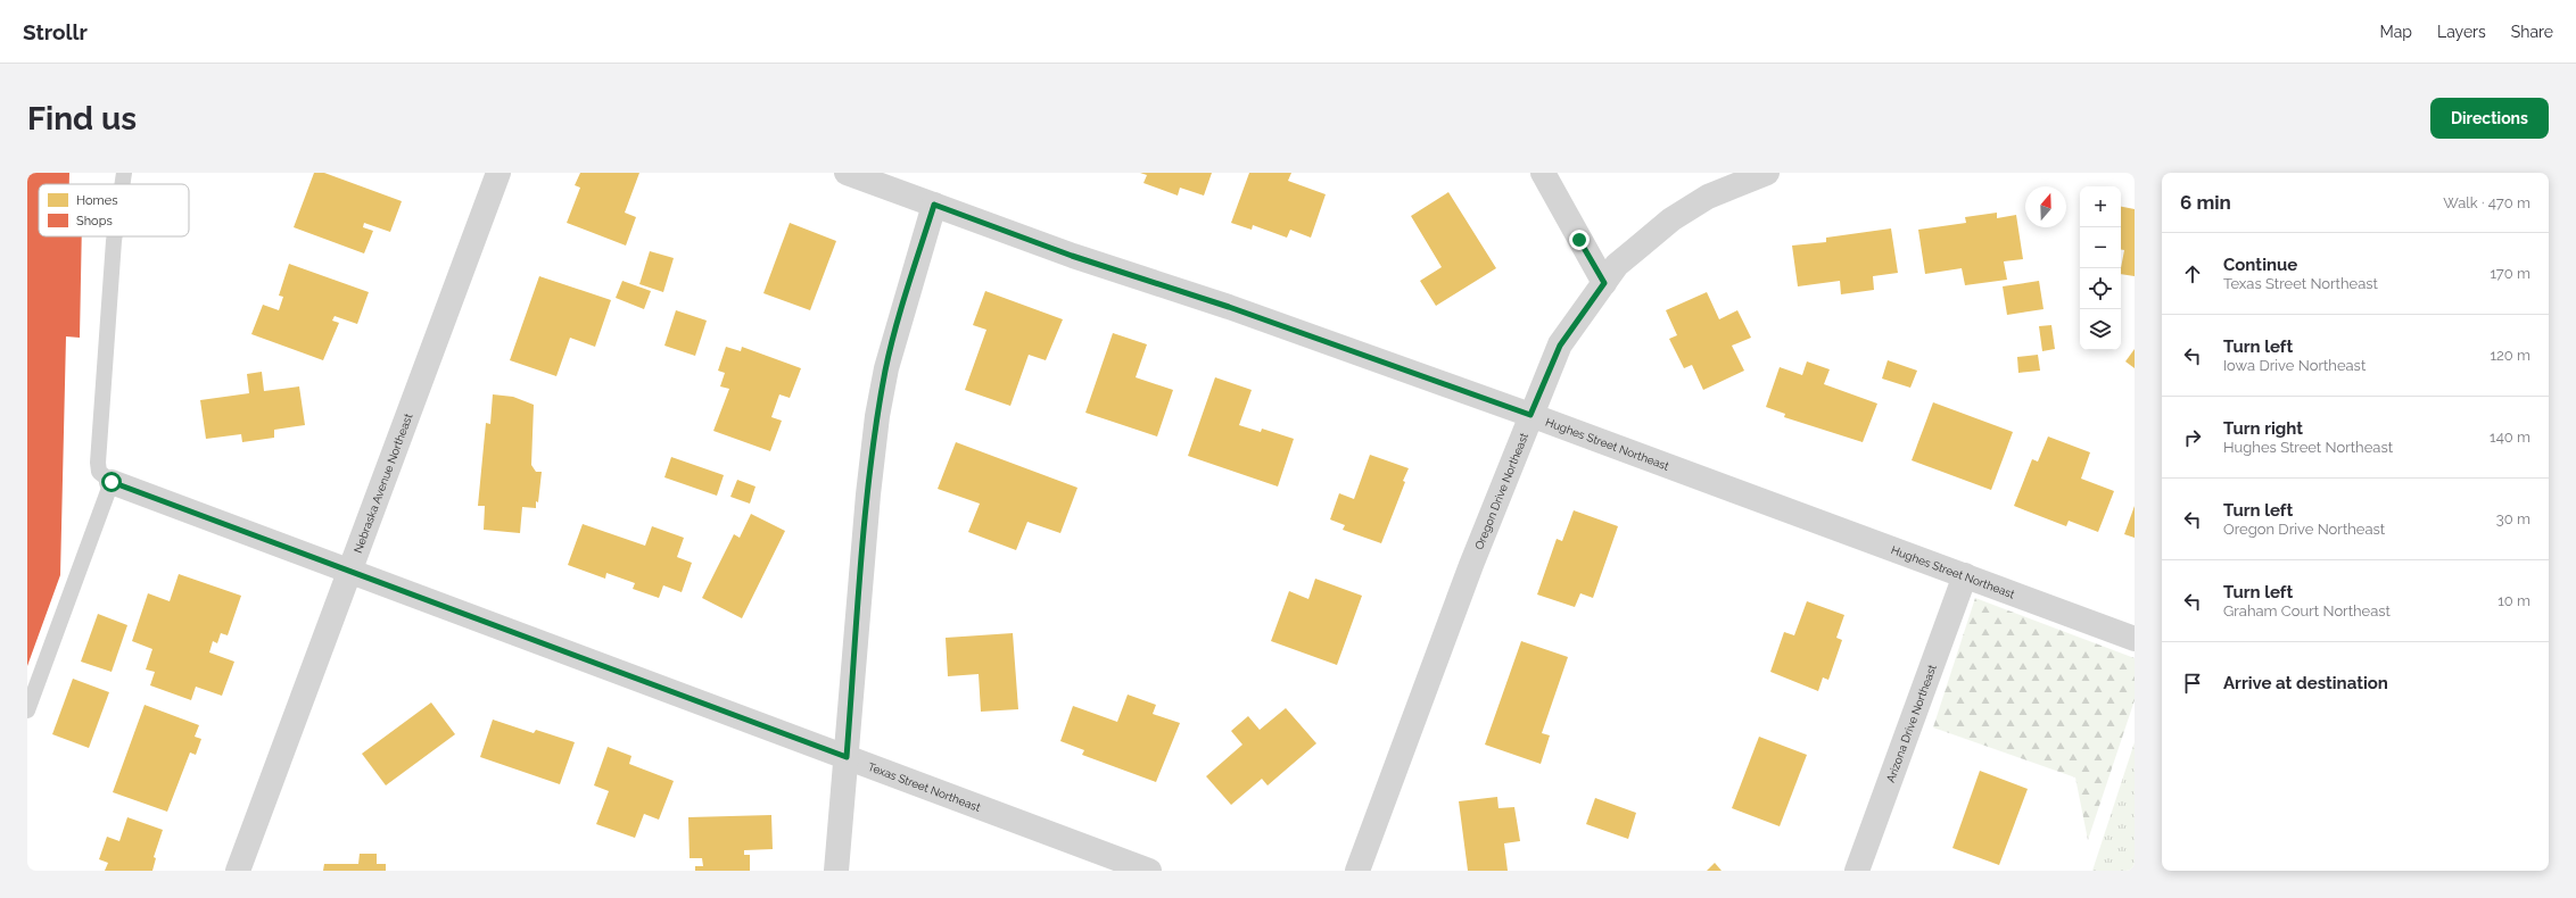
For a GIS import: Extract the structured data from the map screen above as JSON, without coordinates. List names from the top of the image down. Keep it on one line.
{"streets":{"street":["Hughes Street Northeast","Nebraska Avenue Northeast","Oregon Drive Northeast","Arizona Drive Northeast","Texas Street Northeast"]},"crossings":[["Hughes Street Northeast","Oregon Drive Northeast"],["Hughes Street Northeast","Arizona Drive Northeast"],["Nebraska Avenue Northeast","Texas Street Northeast"]],"legend":["Homes","Shops"],"north":"top","page":{"header":"Strollr","nav":["Map","Layers","Share"],"buttons":"Directions","title":"Find us","heading":["6 min","Walk · 470 m"],"map_buttons":["+","−"],"list":[["Continue","Texas Street Northeast","170 m"],["Turn left","Iowa Drive Northeast","120 m"],["Turn right","Hughes Street Northeast","140 m"],["Turn left","Oregon Drive Northeast","30 m"],["Turn left","Graham Court Northeast","10 m"],"Arrive at destination"]}}
